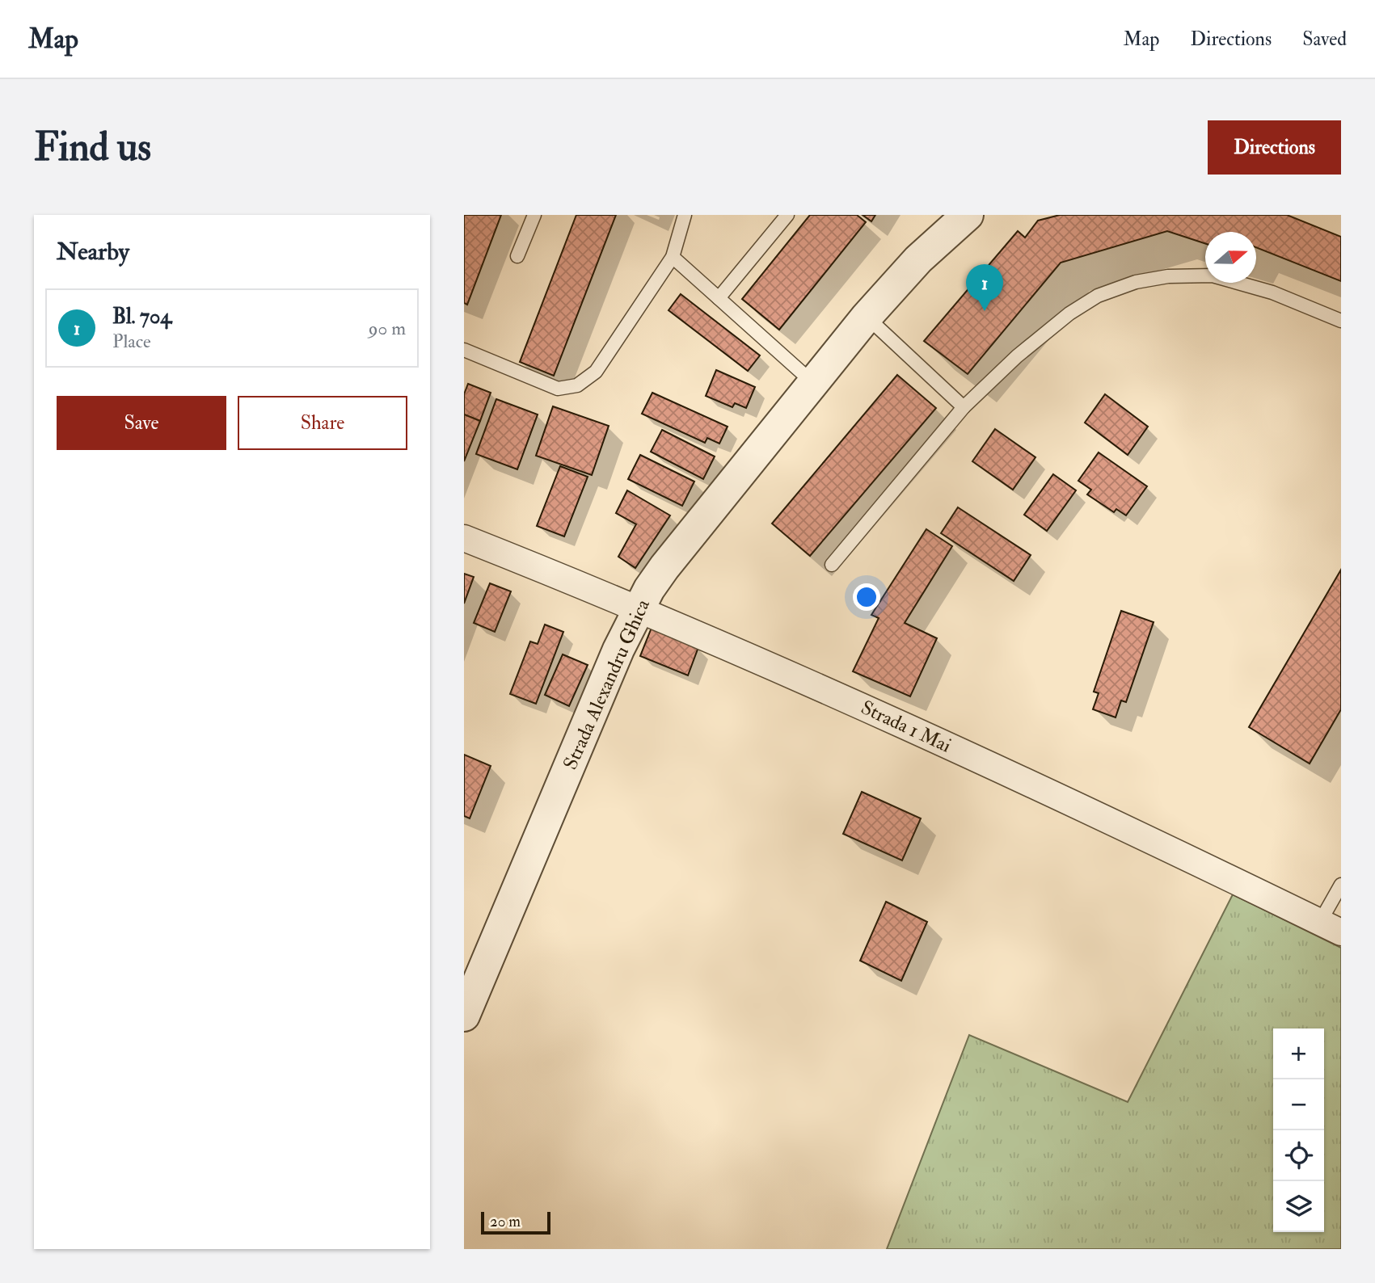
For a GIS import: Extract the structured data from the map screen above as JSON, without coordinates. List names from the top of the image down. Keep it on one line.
{"streets":{"street":["Strada Alexandru Ghica","Strada 1 Mai"]},"crossings":[["Strada Alexandru Ghica","Strada 1 Mai"]],"scale_bar":"20 m","north":"right","page":{"header":"Map","nav":["Map","Directions","Saved"],"buttons":["Directions",["Save","Share"]],"title":"Find us","heading":"Nearby","pins":"1","list":[{"mark":"1","name":"Bl. 704","note":"Place","value":"90 m"}],"map_buttons":["+","−"],"scale":"20 m"}}
